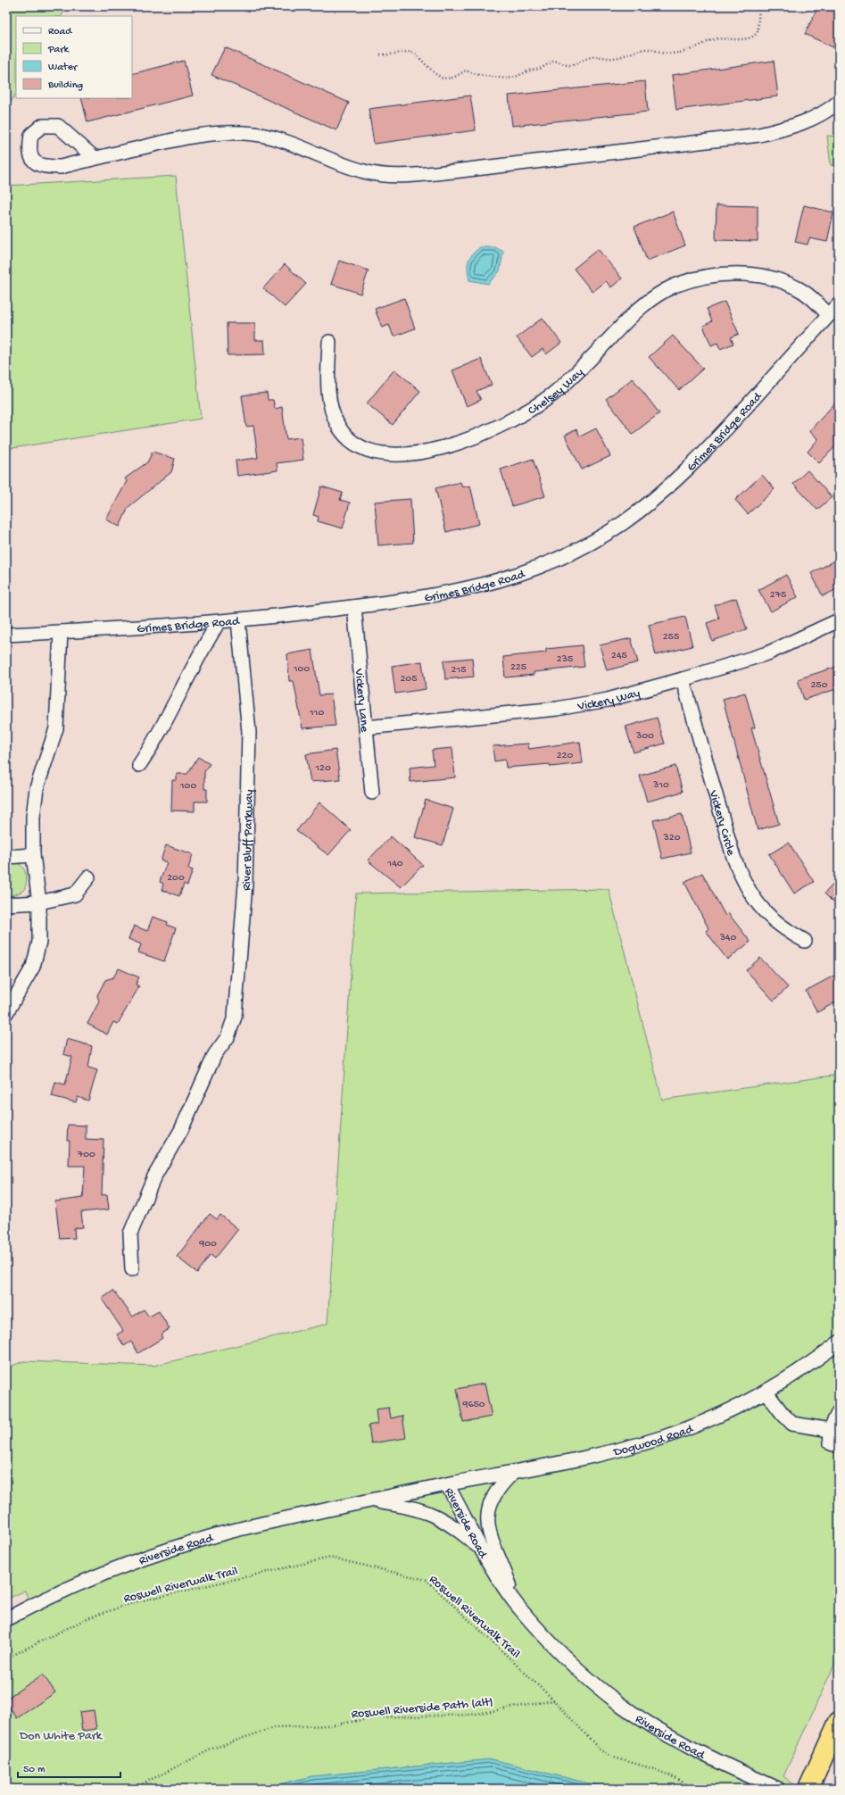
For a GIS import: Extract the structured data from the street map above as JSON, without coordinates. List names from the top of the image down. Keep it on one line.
{"streets":{"street":["Chelsey Way","Grimes Bridge Road","Vickery Way","Vickery Lane","Vickery Circle","River Bluff Parkway","Dogwood Road","Riverside Road"],"path":["Roswell Riverwalk Trail","Roswell Riverside Path (alt)"]},"crossings":[["Chelsey Way","Grimes Bridge Road"],["Grimes Bridge Road","Vickery Lane"],["Grimes Bridge Road","River Bluff Parkway"],["Vickery Way","Vickery Lane"],["Vickery Way","Vickery Circle"],["Dogwood Road","Riverside Road"],["Roswell Riverwalk Trail","Roswell Riverside Path (alt)"]],"parks":["Don White Park"],"house_numbers":["275","255","245","235","225","100","215","205","250","110","300","220","120","310","100","320","140","200","340","700","900","9650"],"legend":["Road","Park","Water","Building"],"scale_bar":"50 m"}
